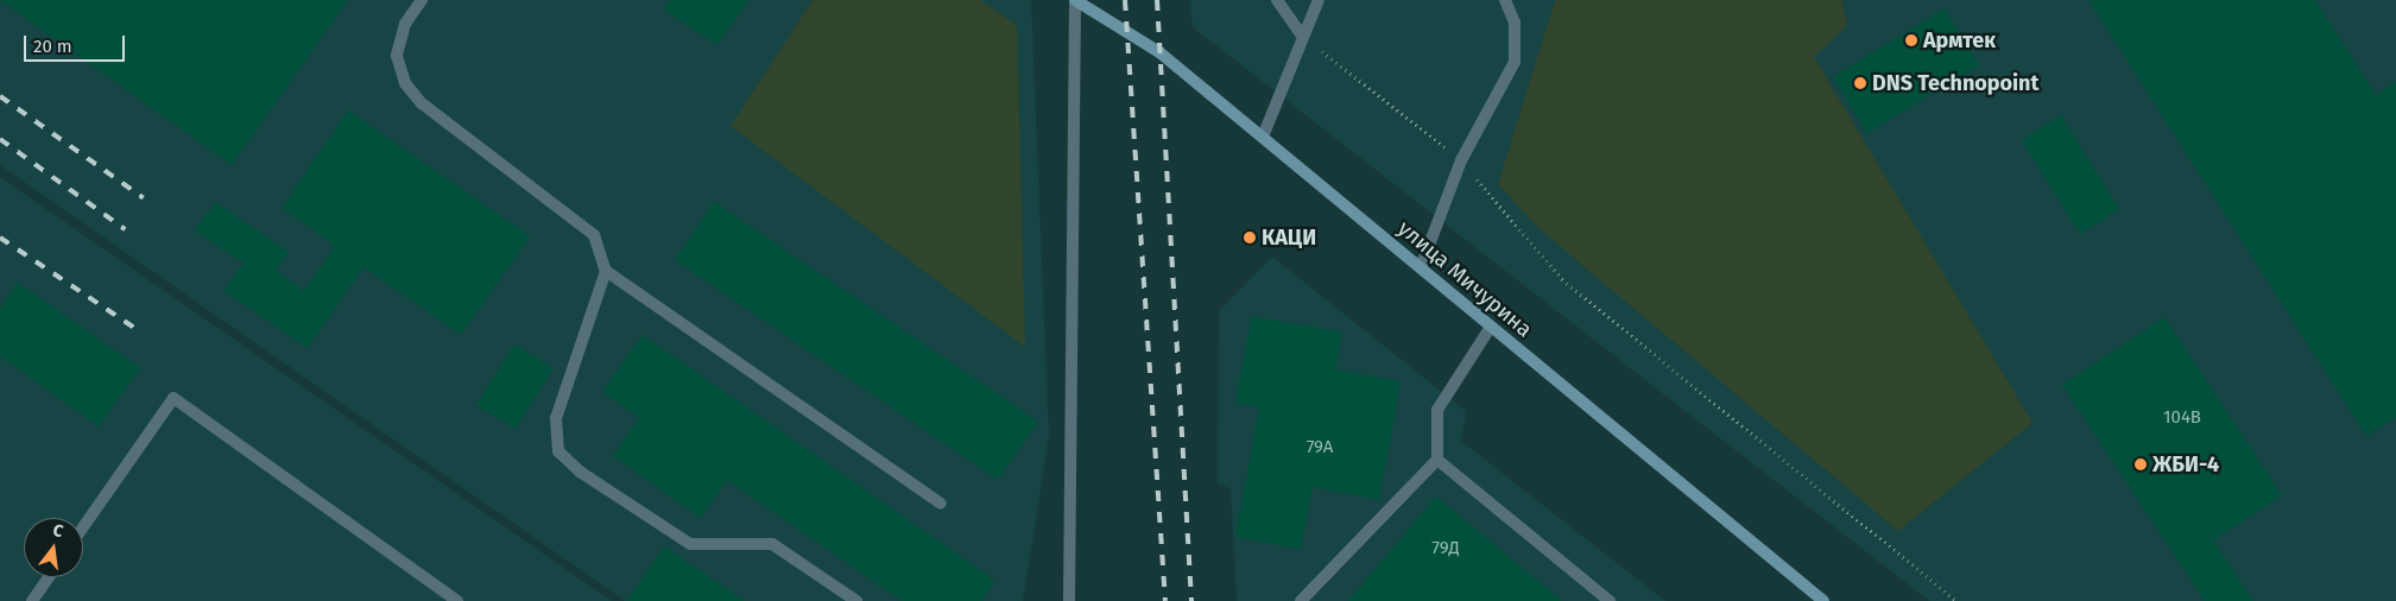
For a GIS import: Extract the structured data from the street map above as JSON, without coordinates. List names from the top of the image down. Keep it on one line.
{"streets":{"street":["улица Мичурина"]},"places":["Армтек","DNS Technopoint","КАЦИ","ЖБИ-4"],"house_numbers":["104В","79А","79Д"],"scale_bar":"20 m","north":"top"}
